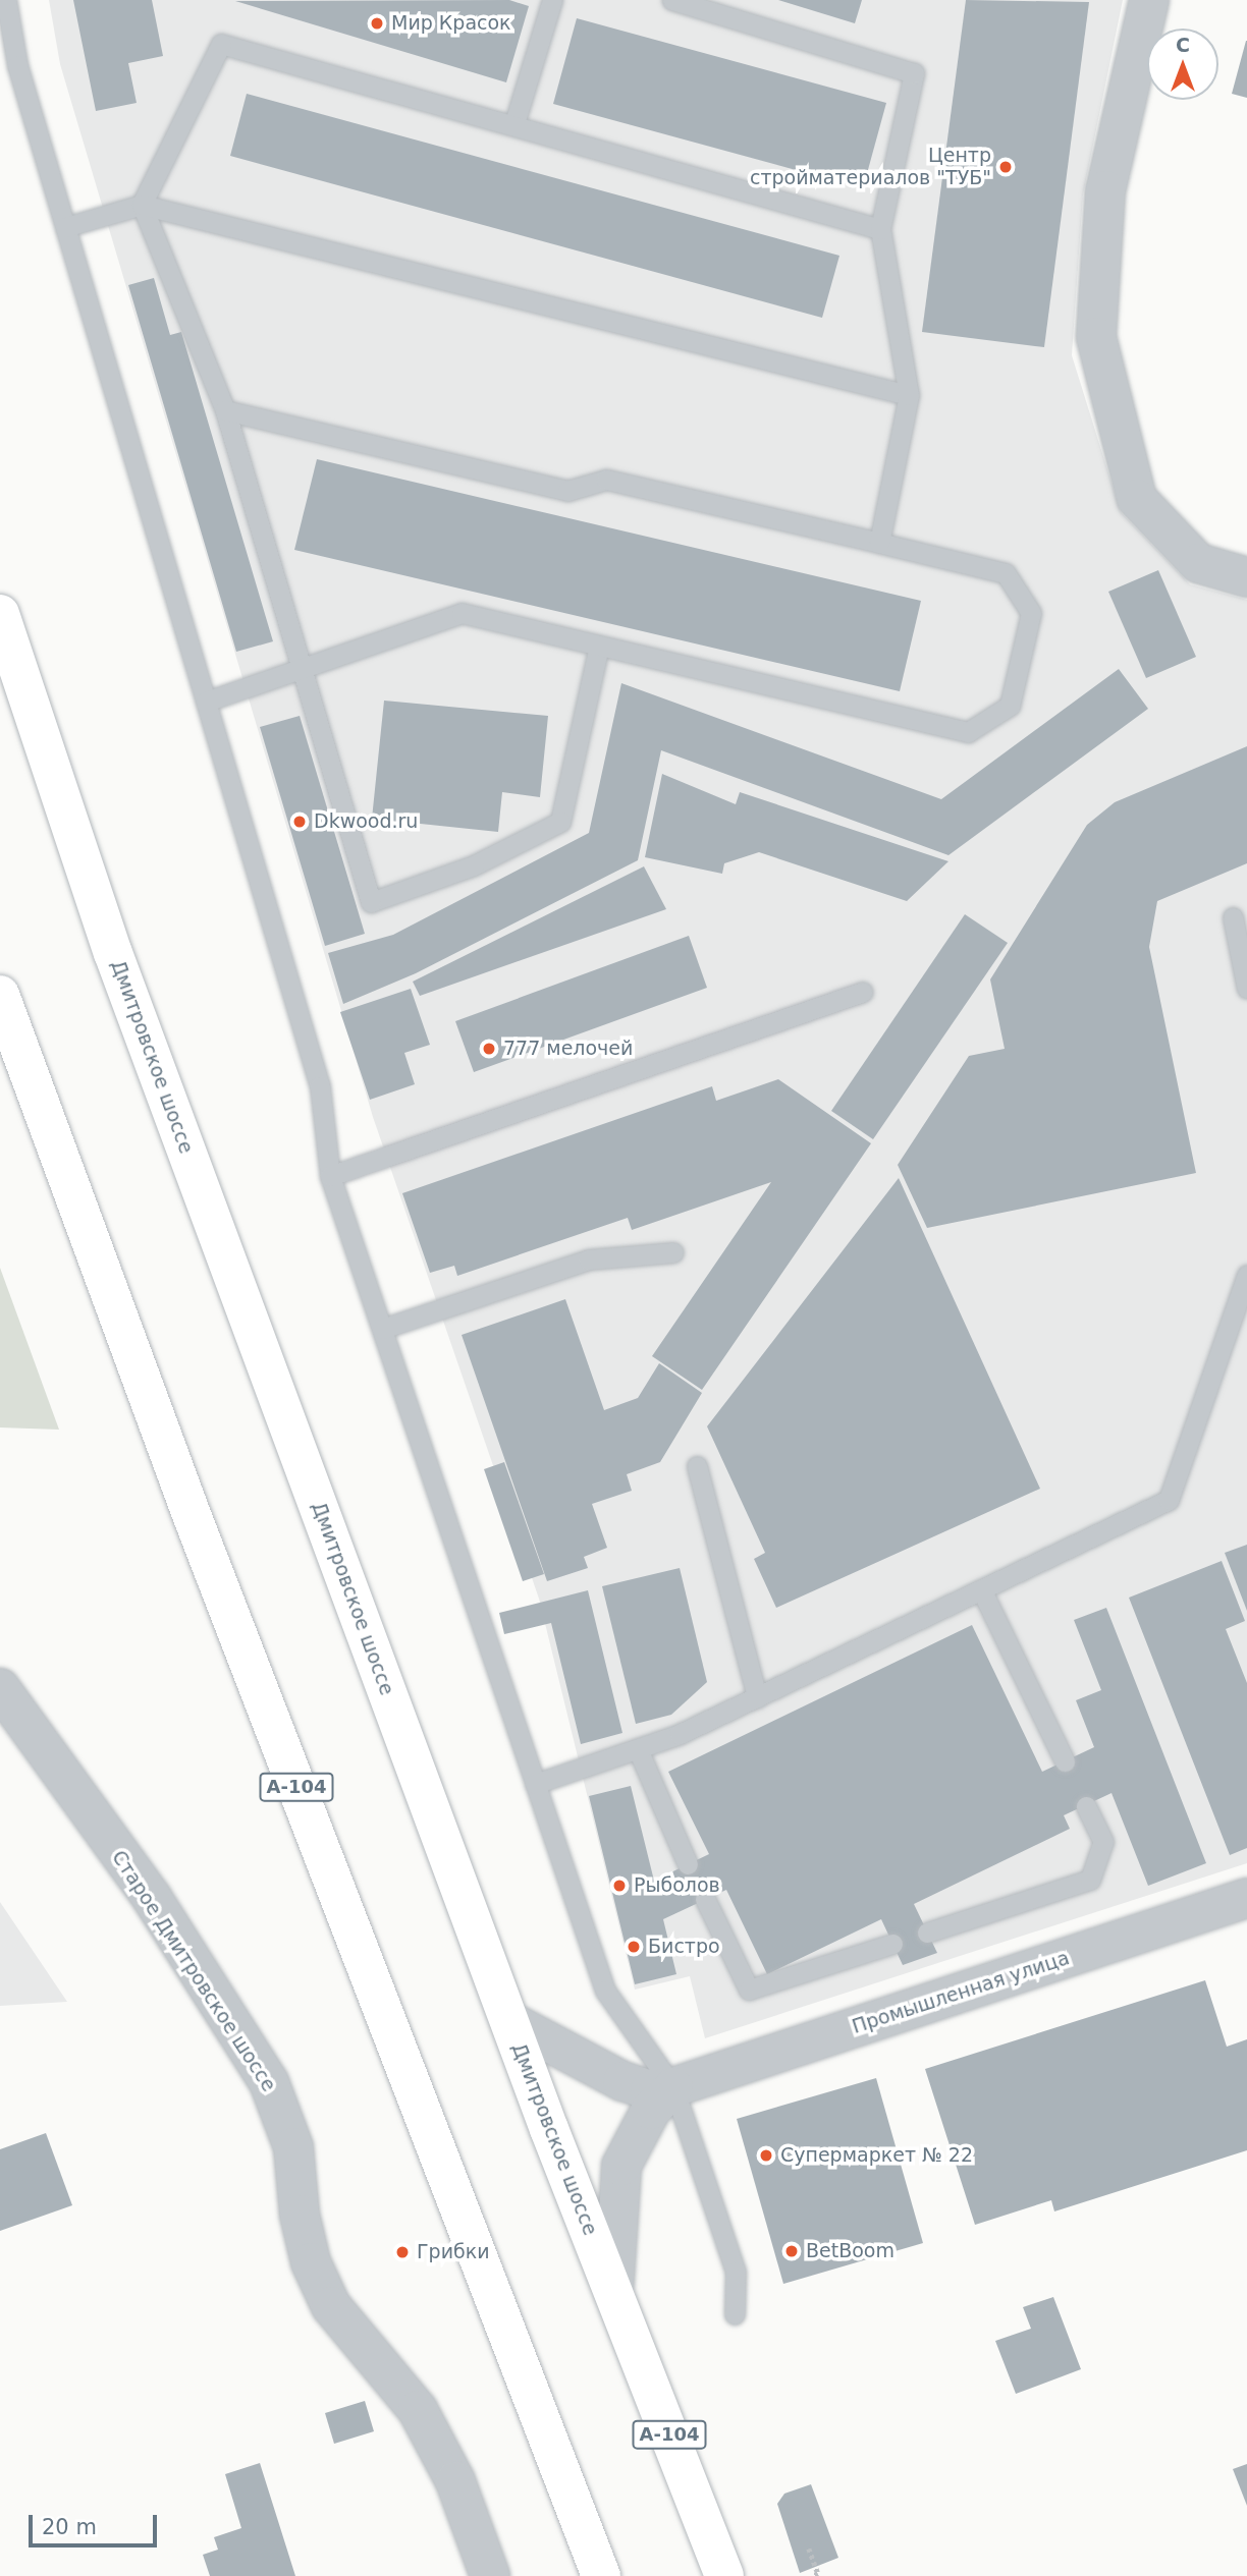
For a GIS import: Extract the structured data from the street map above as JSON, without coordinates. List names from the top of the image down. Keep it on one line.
{"streets":{"highway":["Дмитровское шоссе","А-104"],"street":["Старое Дмитровское шоссе","Промышленная улица"]},"crossings":[["Дмитровское шоссе","Промышленная улица"]],"places":["Мир Красок","Центр стройматериалов \"ТУБ\"","Dkwood.ru","777 мелочей","Рыболов","Бистро","Супермаркет № 22","BetBoom","Грибки"],"scale_bar":"20 m","north":"top"}
